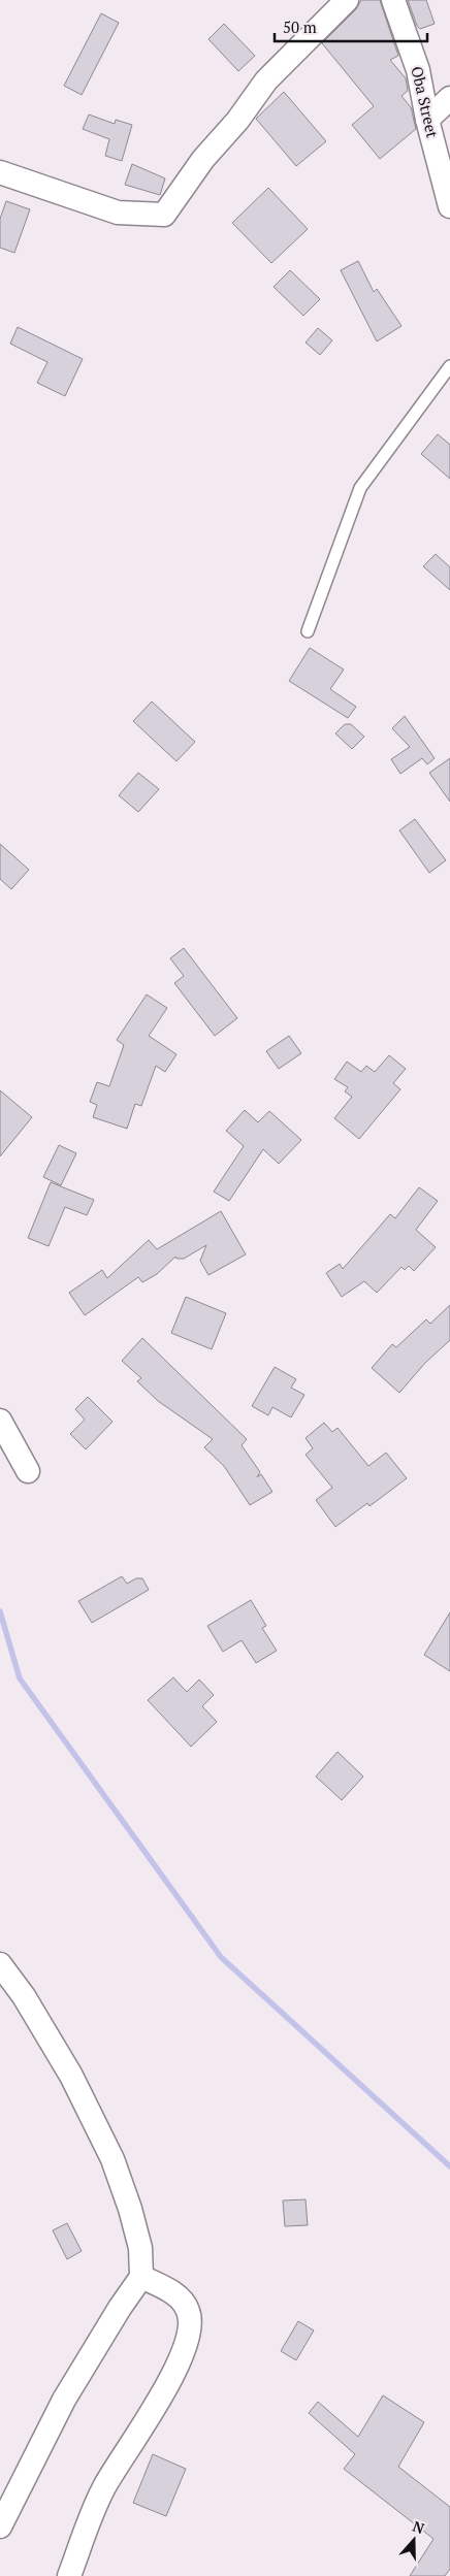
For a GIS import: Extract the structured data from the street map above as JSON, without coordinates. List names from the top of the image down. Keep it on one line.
{"streets":{"street":["Oba Street"]},"scale_bar":"50 m","north":"top"}
